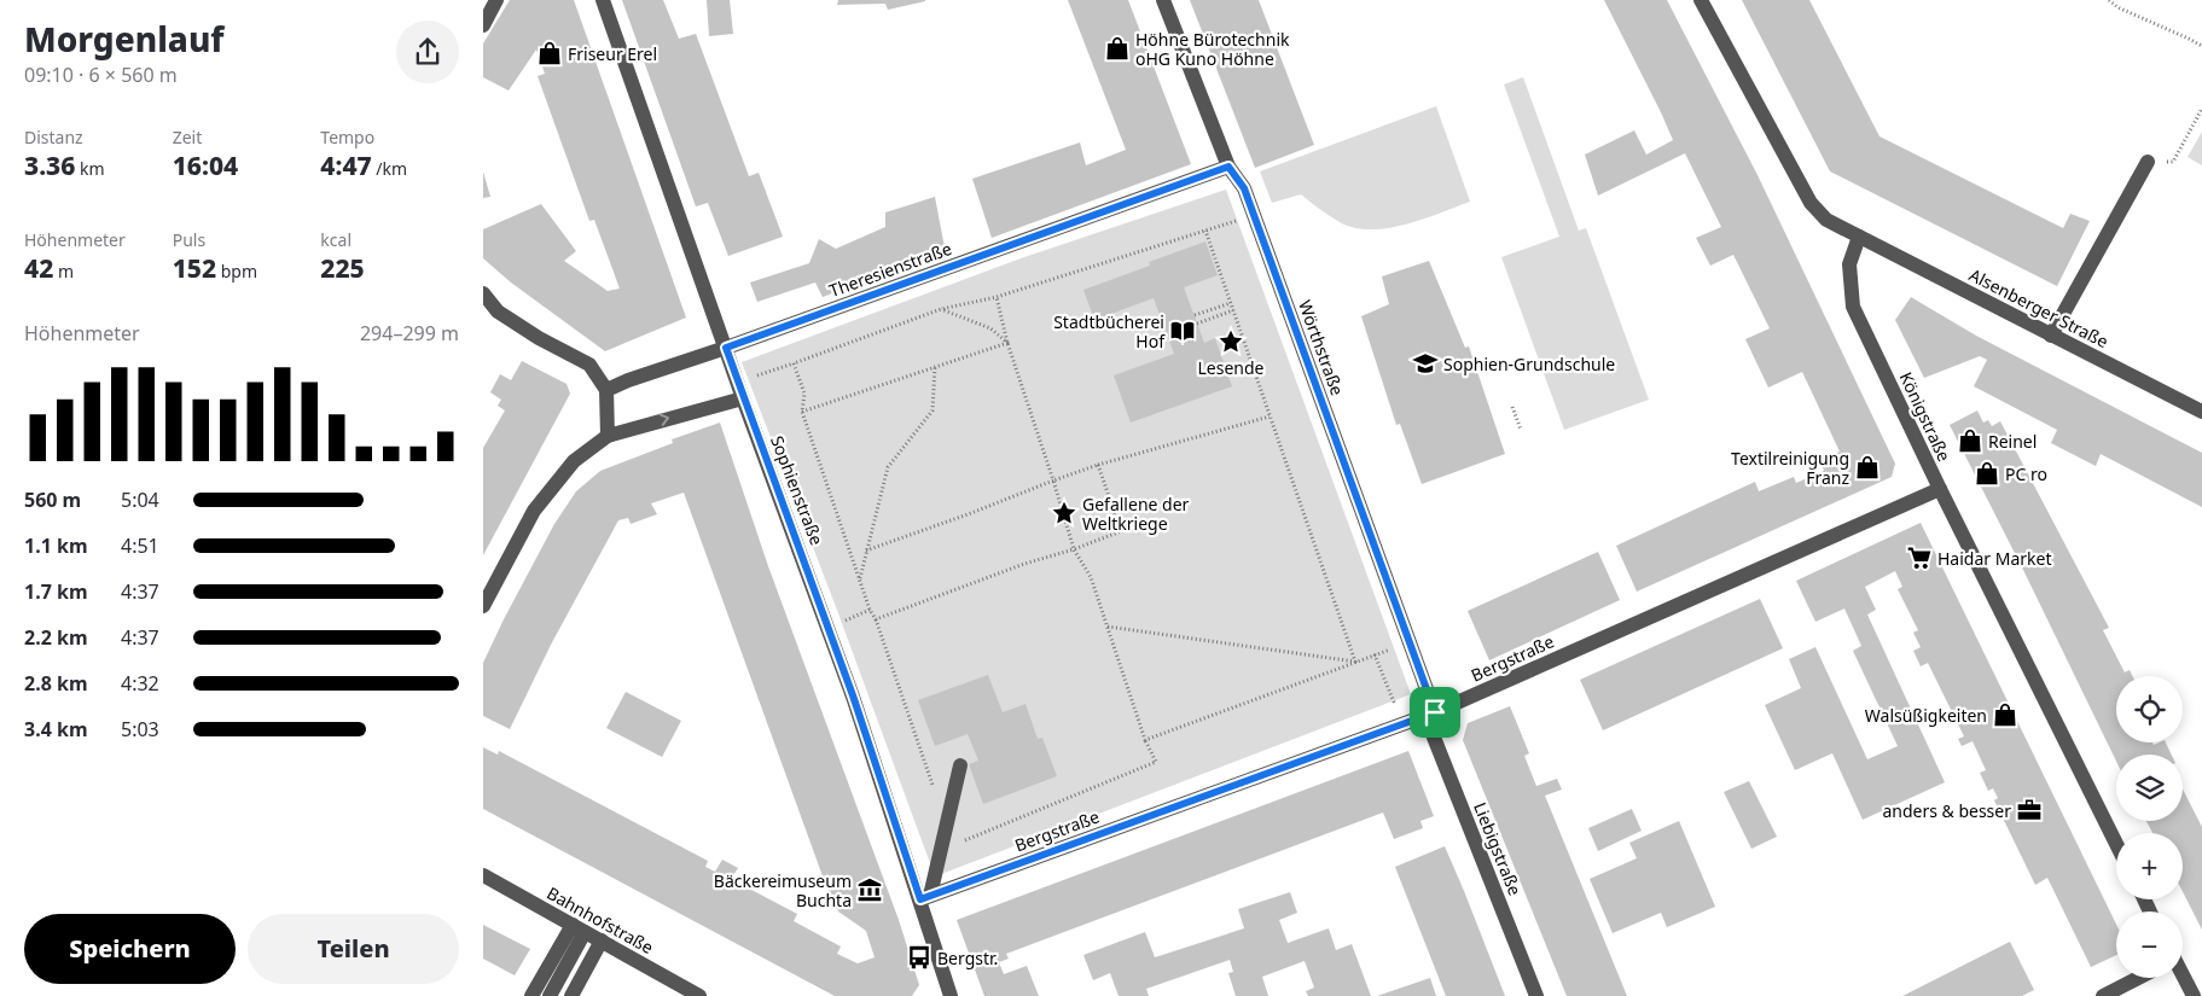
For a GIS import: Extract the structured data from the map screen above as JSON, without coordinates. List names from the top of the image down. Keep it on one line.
{"streets":{"street":["Theresienstraße","Alsenberger Straße","Wörthstraße","Königstraße","Sophienstraße","Bergstraße","Liebigstraße","Bahnhofstraße"]},"crossings":[["Theresienstraße","Wörthstraße"],["Theresienstraße","Sophienstraße"],["Alsenberger Straße","Königstraße"],["Wörthstraße","Bergstraße"],["Wörthstraße","Liebigstraße"],["Königstraße","Bergstraße"],["Sophienstraße","Bergstraße"],["Bergstraße","Liebigstraße"]],"places":{"shop":["Höhne Bürotechnik oHG Kuno Höhne","Friseur Erel","Reinel","Textilreinigung Franz","PC ro","Walsüßigkeiten"],"library":["Stadtbücherei Hof"],"place":["Lesende","Gefallene der Weltkriege"],"school or university":["Sophien-Grundschule"],"supermarket":["Haidar Market"],"office":["anders & besser"],"museum":["Bäckereimuseum Buchta"],"bus stop":["Bergstr."]},"page":{"heading":["Morgenlauf","09:10 · 6 × 560 m"],"stats":[["Distanz","3.36 km"],["Zeit","16:04"],["Tempo","4:47 /km"],["Höhenmeter","42 m"],["Puls","152 bpm"],["kcal","225"]],"chart":["Höhenmeter","294–299 m"],"list":[{"name":"560 m","note":"5:04"},{"name":"1.1 km","note":"4:51"},{"name":"1.7 km","note":"4:37"},{"name":"2.2 km","note":"4:37"},{"name":"2.8 km","note":"4:32"},{"name":"3.4 km","note":"5:03"}],"map_buttons":["+","−"],"buttons":["Speichern","Teilen"]}}
